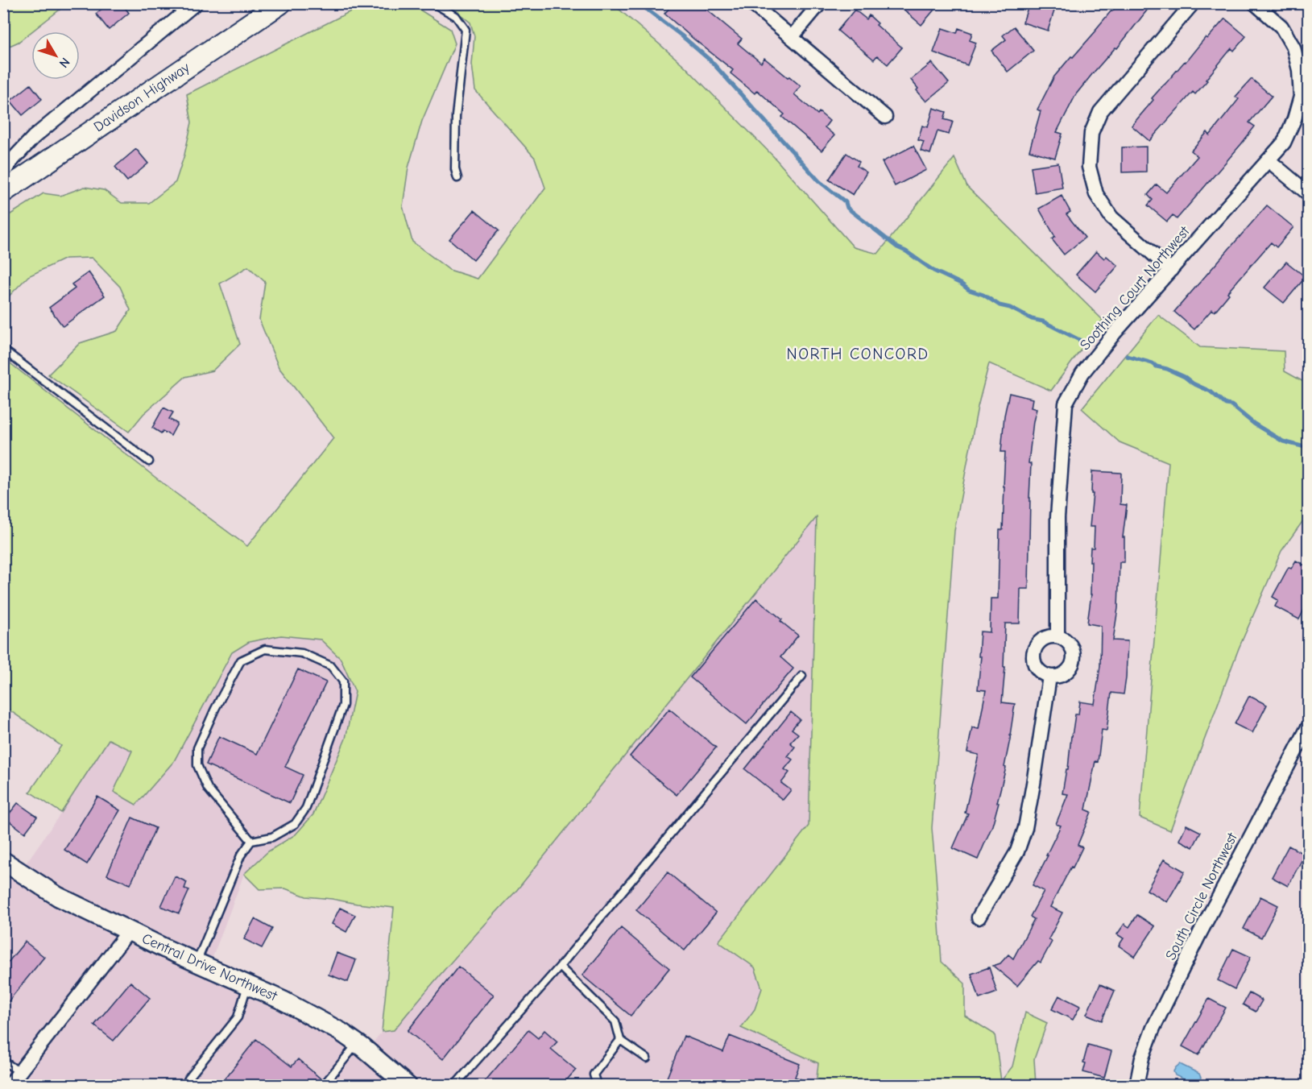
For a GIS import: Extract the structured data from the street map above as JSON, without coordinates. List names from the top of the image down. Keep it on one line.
{"streets":{"main road":["Davidson Highway"],"street":["Soothing Court Northwest","South Circle Northwest","Central Drive Northwest"]},"districts":["NORTH CONCORD"],"north":"bottom right"}
